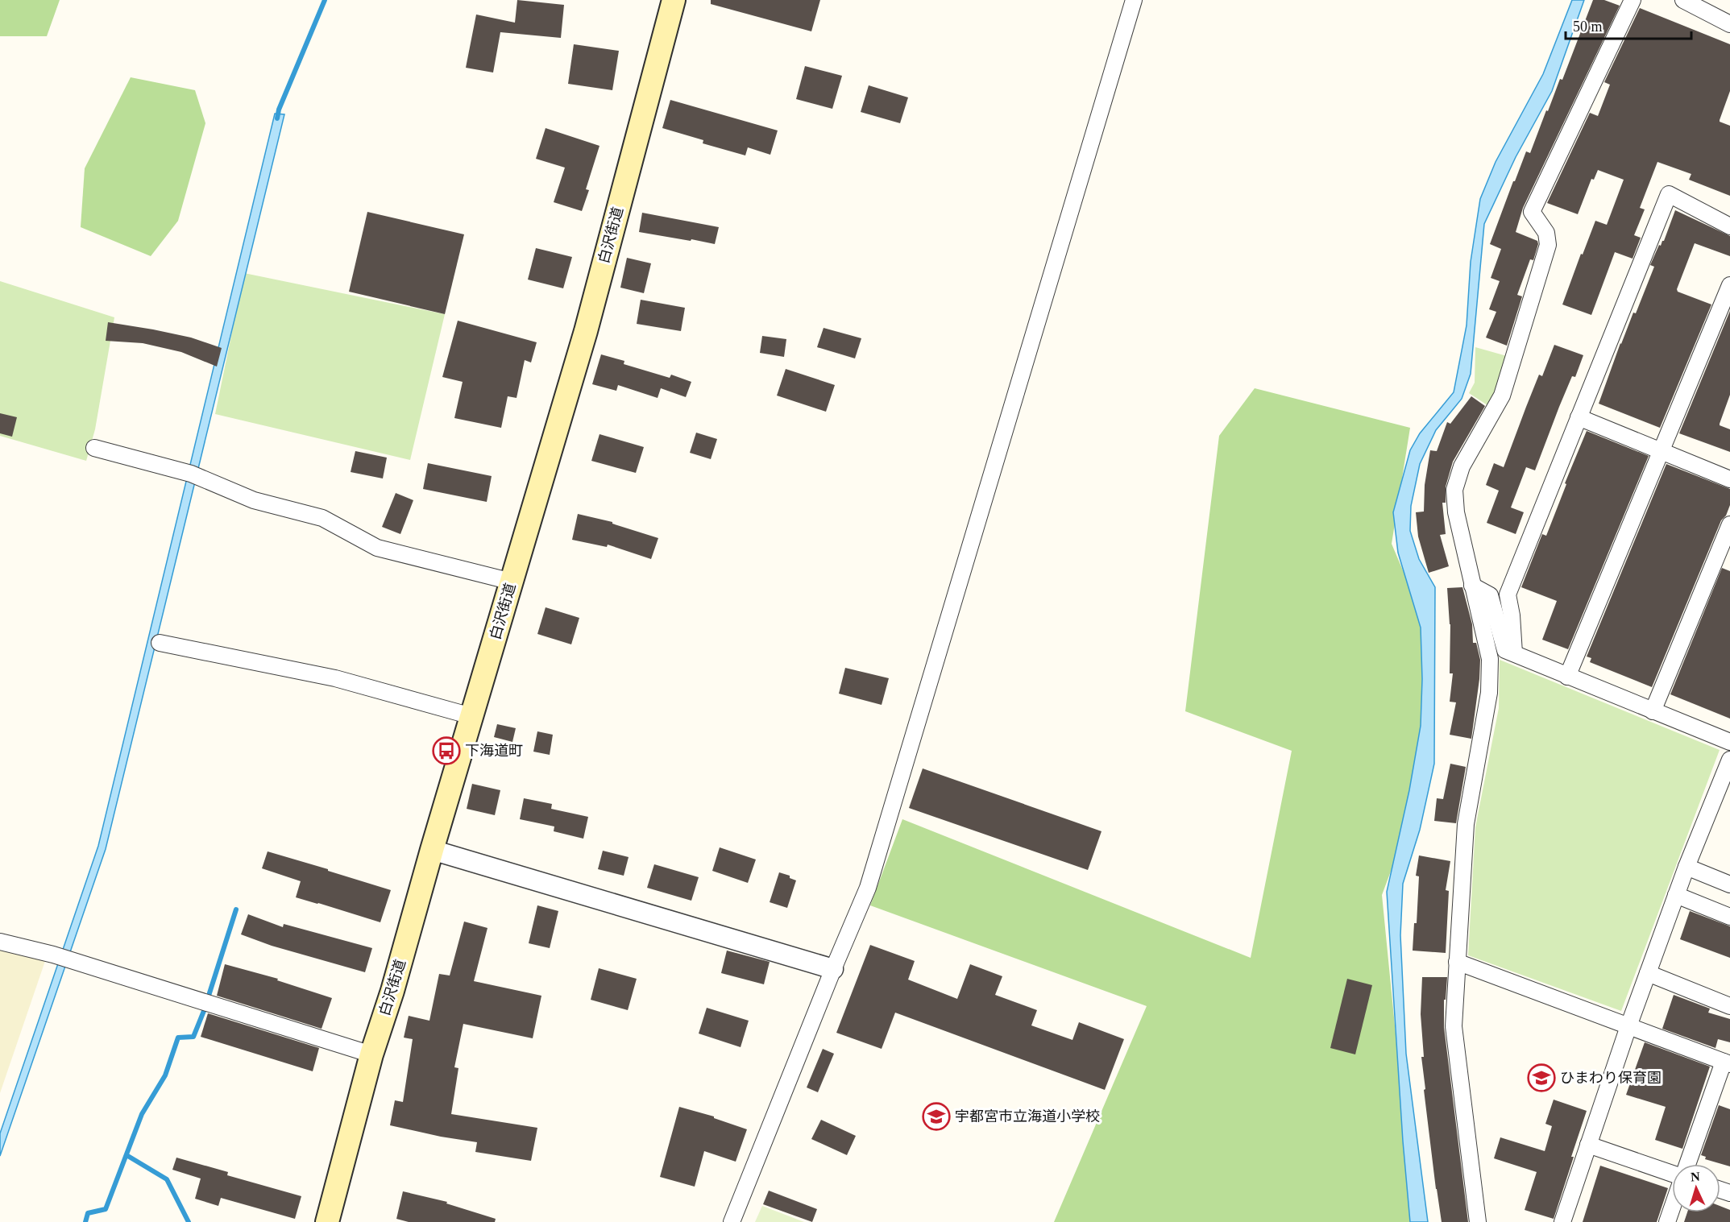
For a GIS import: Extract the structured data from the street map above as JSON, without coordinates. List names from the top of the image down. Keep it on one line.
{"streets":{"main road":["白沢街道"]},"places":{"bus stop":["下海道町"],"school or university":["ひまわり保育園","宇都宮市立海道小学校"]},"scale_bar":"50 m","north":"top"}
